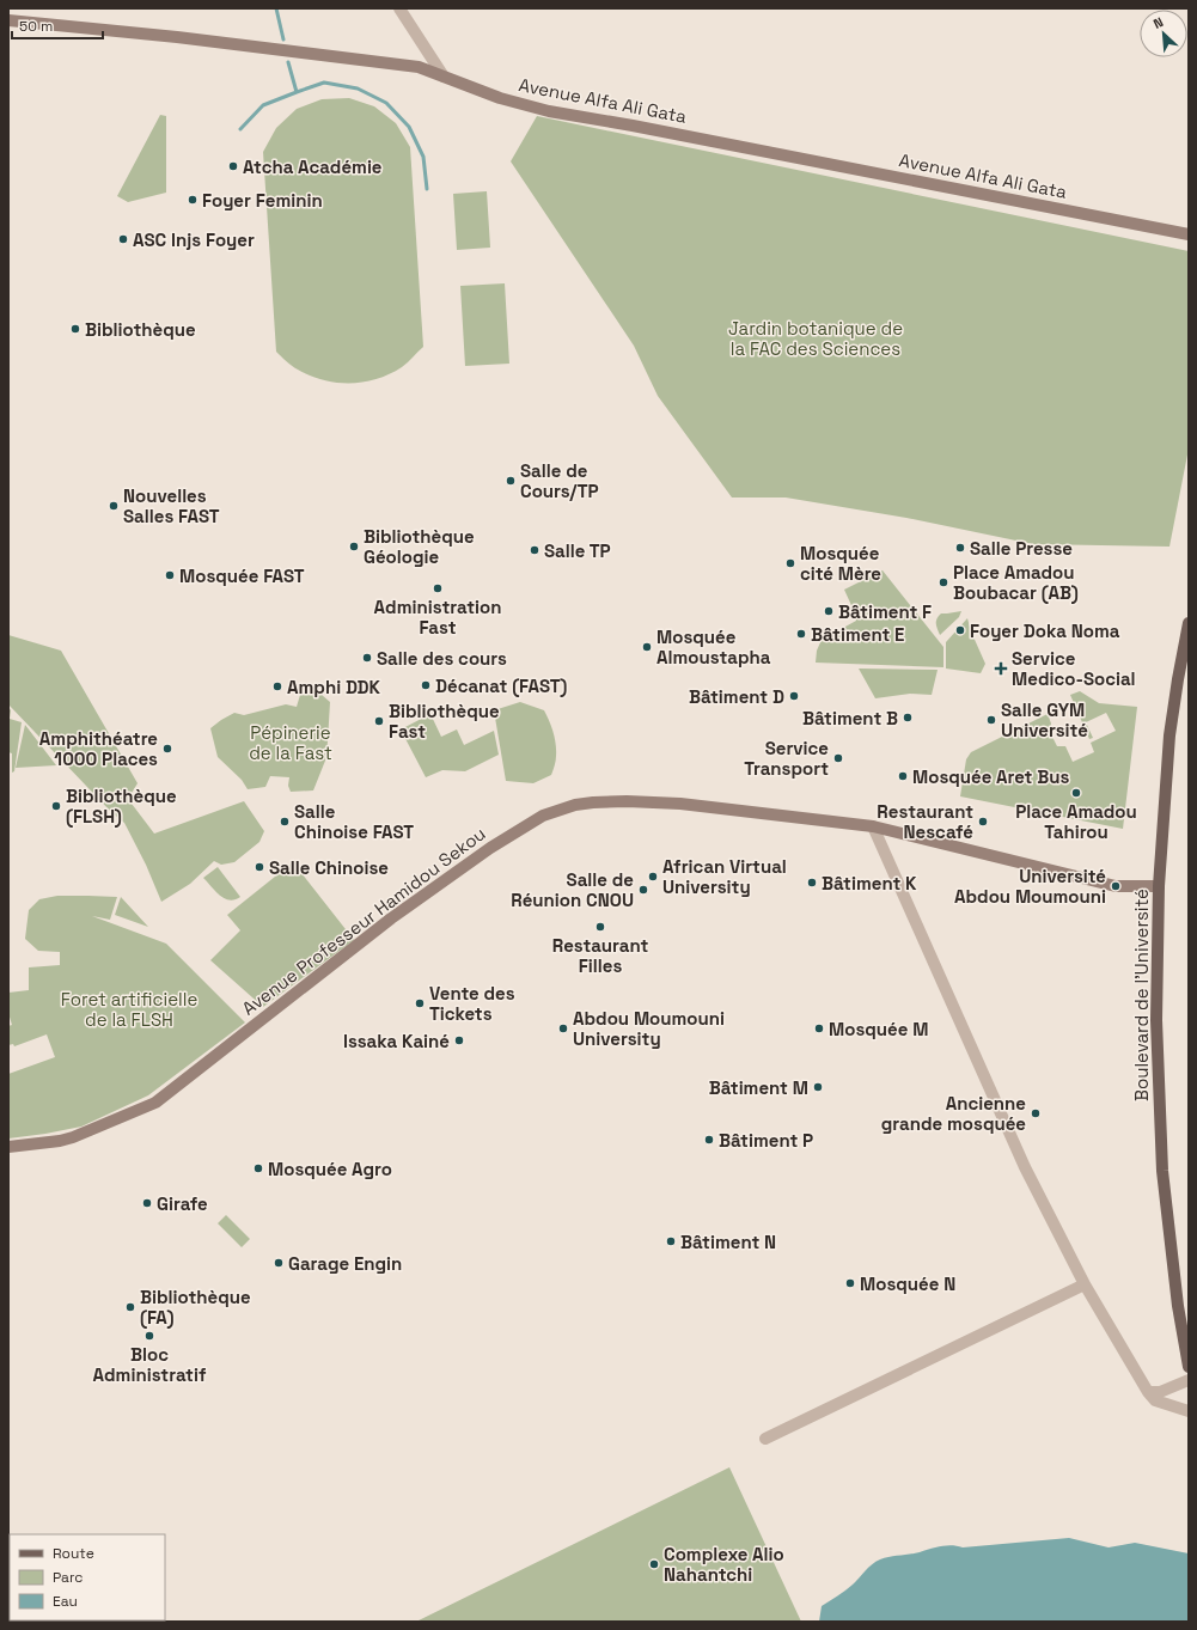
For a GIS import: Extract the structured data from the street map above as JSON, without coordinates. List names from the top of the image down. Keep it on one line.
{"streets":{"main road":["Boulevard de l'Université"],"street":["Avenue Alfa Ali Gata","Avenue Professeur Hamidou Sekou"]},"crossings":[["Avenue Professeur Hamidou Sekou","Boulevard de l'Université"]],"parks":["Jardin botanique de la FAC des Sciences","Pépinerie de la Fast","Foret artificielle de la FLSH"],"places":{"other":["Atcha Académie","Foyer Feminin","ASC Injs Foyer","Bibliothèque","Salle de Cours/TP","Nouvelles Salles FAST","Bibliothèque Géologie","Salle Presse","Salle TP","Mosquée cité Mère","Mosquée FAST","Place Amadou Boubacar (AB)","Administration Fast","Bâtiment F","Foyer Doka Noma","Bâtiment E","Mosquée Almoustapha","Salle des cours","Décanat (FAST)","Amphi DDK","Bâtiment D","Bâtiment B","Salle GYM Université","Bibliothèque Fast","Amphithéatre 1000 Places","Service Transport","Mosquée Aret Bus","Place Amadou Tahirou","Bibliothèque (FLSH)","Salle Chinoise FAST","Restaurant Nescafé","Salle Chinoise","African Virtual University","Bâtiment K","Université Abdou Moumouni","Salle de Réunion CNOU","Restaurant Filles","Vente des Tickets","Abdou Moumouni University","Mosquée M","Issaka Kainé","Bâtiment M","Ancienne grande mosquée","Bâtiment P","Mosquée Agro","Girafe","Bâtiment N","Garage Engin","Mosquée N","Bibliothèque (FA)","Bloc Administratif","Complexe Alio Nahantchi"],"health":["Service Medico-Social"]},"legend":["Route","Parc","Eau"],"scale_bar":"50 m","north":"top left"}
